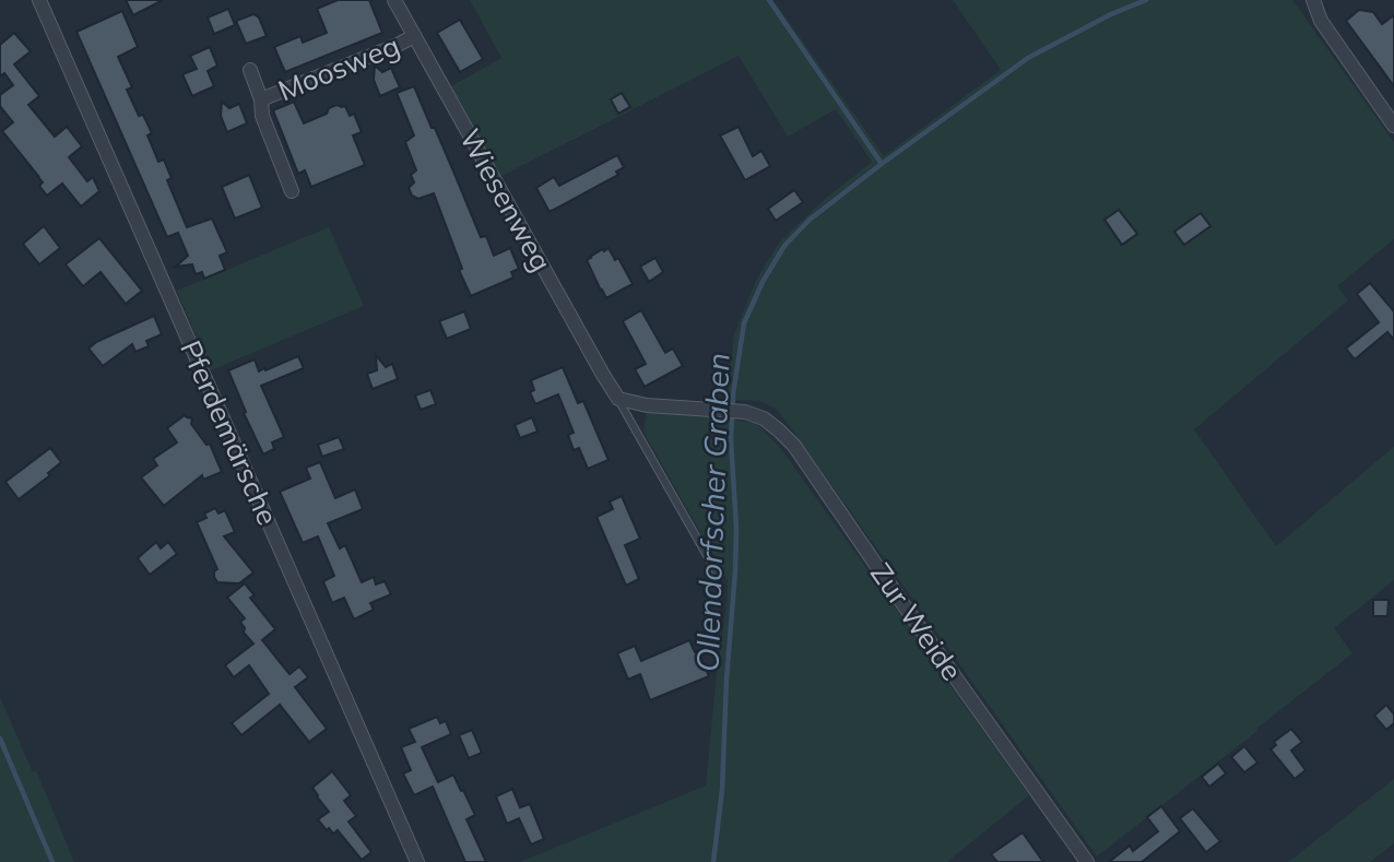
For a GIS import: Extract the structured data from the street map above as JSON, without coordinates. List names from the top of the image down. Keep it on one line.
{"streets":{"street":["Moosweg","Wiesenweg","Pferdemärsche","Zur Weide"]},"crossings":[["Moosweg","Wiesenweg"],["Wiesenweg","Zur Weide"]],"water":["Ollendorfscher Graben"]}
